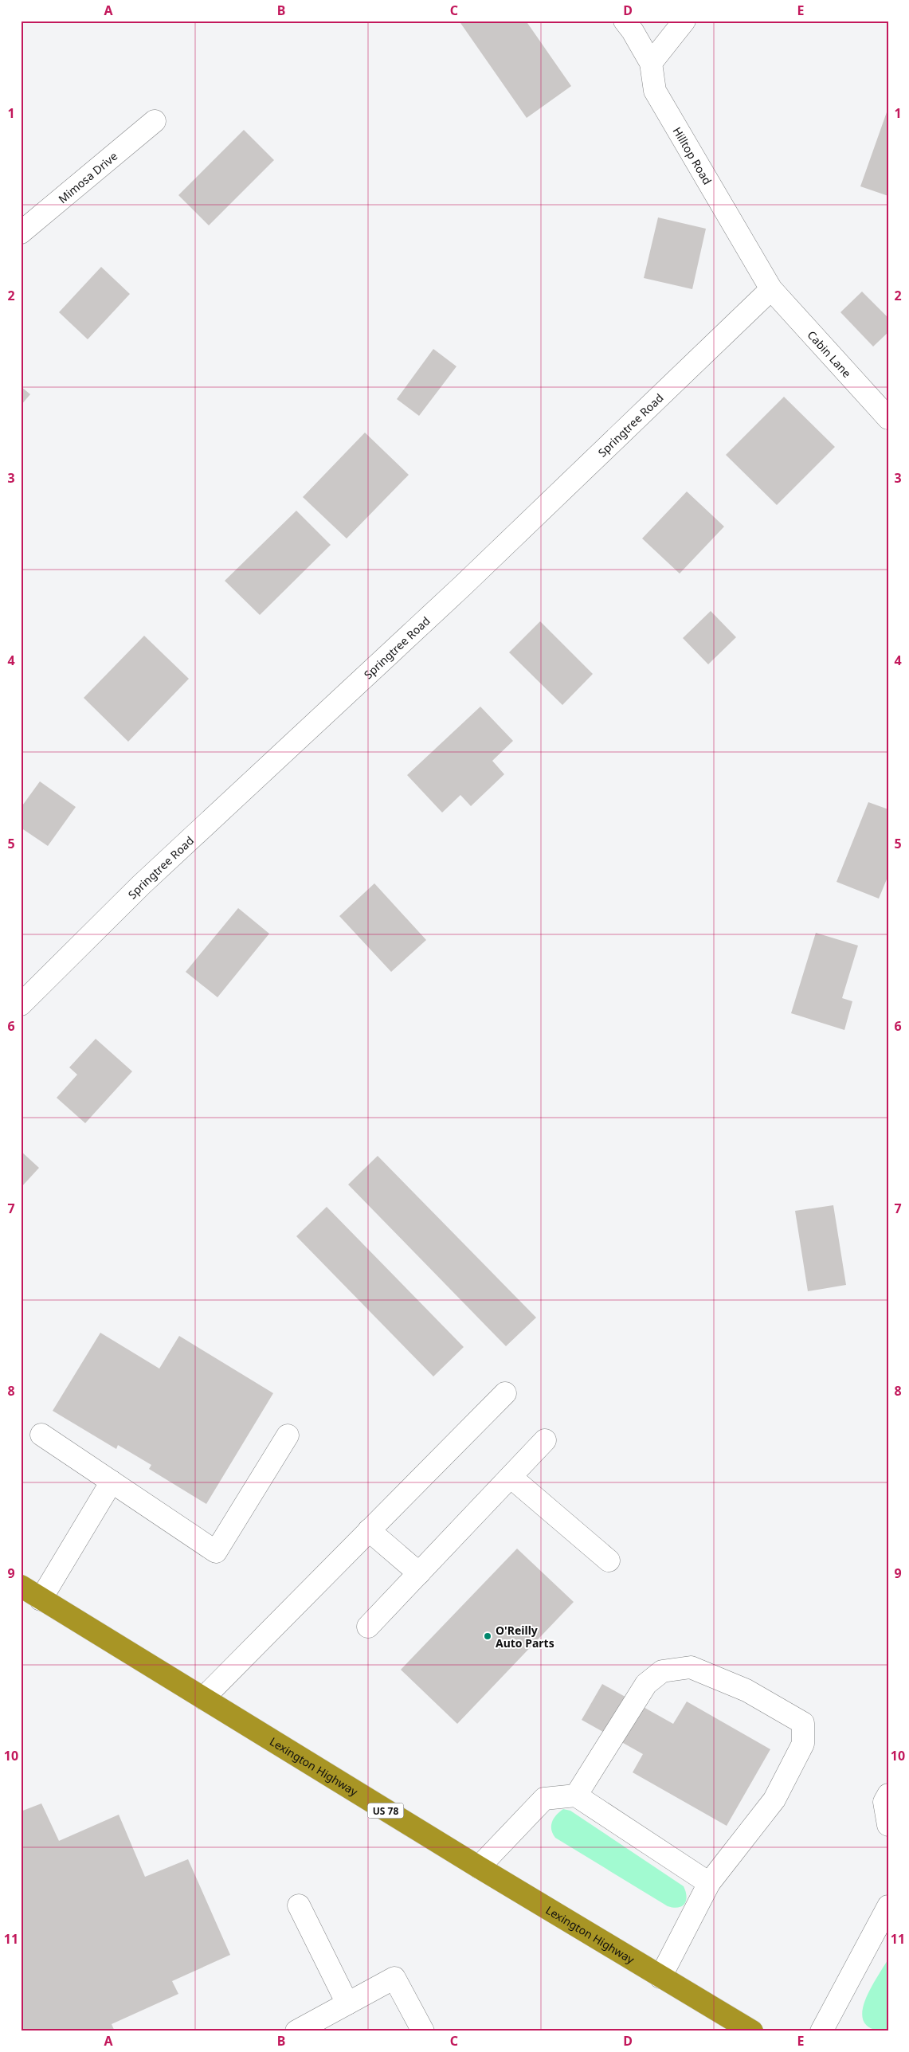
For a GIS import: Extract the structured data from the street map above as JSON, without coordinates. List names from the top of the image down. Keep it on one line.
{"streets":{"highway":["Lexington Highway","US 78"],"street":["Hilltop Road","Mimosa Drive","Cabin Lane","Springtree Road"]},"crossings":[["Hilltop Road","Cabin Lane"],["Hilltop Road","Springtree Road"],["Cabin Lane","Springtree Road"]],"places":["O'Reilly Auto Parts"],"grid":{"columns":["A","B","C","D","E"],"rows":["1","2","3","4","5","6","7","8","9","10","11"]}}
